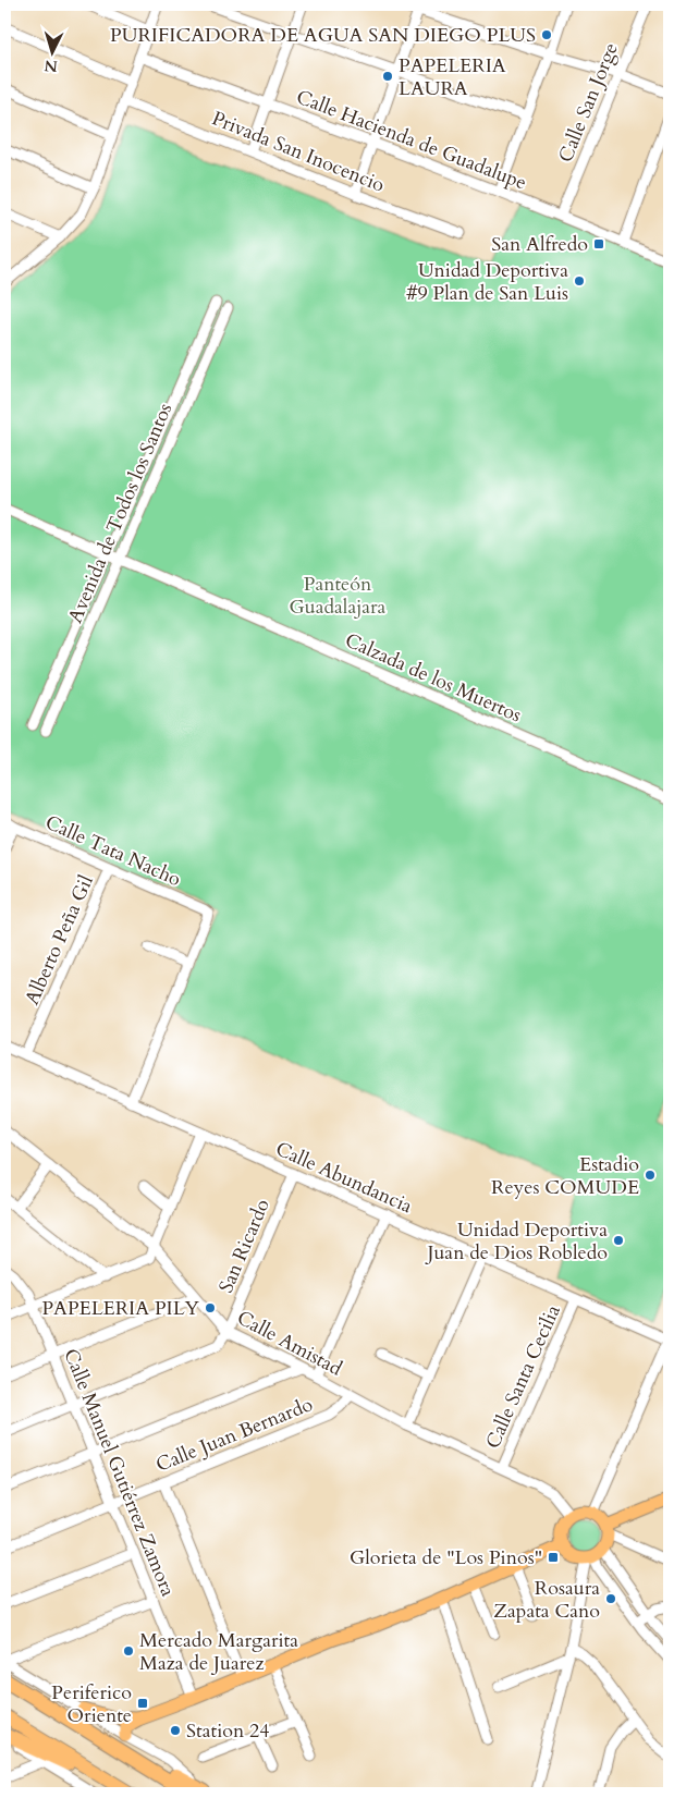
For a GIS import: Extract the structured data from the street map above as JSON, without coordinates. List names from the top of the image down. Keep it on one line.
{"streets":{"street":["Calle San Jorge","Calle Hacienda de Guadalupe","Privada San Inocencio","Avenida de Todos los Santos","Calzada de los Muertos","Calle Tata Nacho","Alberto Peña Gil","Calle Abundancia","San Ricardo","Calle Amistad","Calle Santa Cecilia","Calle Juan Bernardo","Calle Manuel Gutiérrez Zamora"]},"crossings":[["Calle San Jorge","Calle Hacienda de Guadalupe"],["Avenida de Todos los Santos","Calzada de los Muertos"],["Calle Tata Nacho","Alberto Peña Gil"],["Alberto Peña Gil","Calle Abundancia"],["Calle Abundancia","San Ricardo"],["Calle Abundancia","Calle Santa Cecilia"],["San Ricardo","Calle Amistad"],["Calle Amistad","Calle Santa Cecilia"],["Calle Amistad","Calle Juan Bernardo"],["Calle Juan Bernardo","Calle Manuel Gutiérrez Zamora"]],"parks":["Panteón Guadalajara"],"places":{"other":["PURIFICADORA DE AGUA SAN DIEGO PLUS","PAPELERIA LAURA","Unidad Deportiva #9 Plan de San Luis","Estadio Reyes COMUDE","Unidad Deportiva Juan de Dios Robledo","PAPELERIA PILY","Rosaura Zapata Cano","Mercado Margarita Maza de Juarez","Station 24"],"transit":["San Alfredo","Glorieta de \"Los Pinos\"","Periferico Oriente"]},"north":"bottom"}
